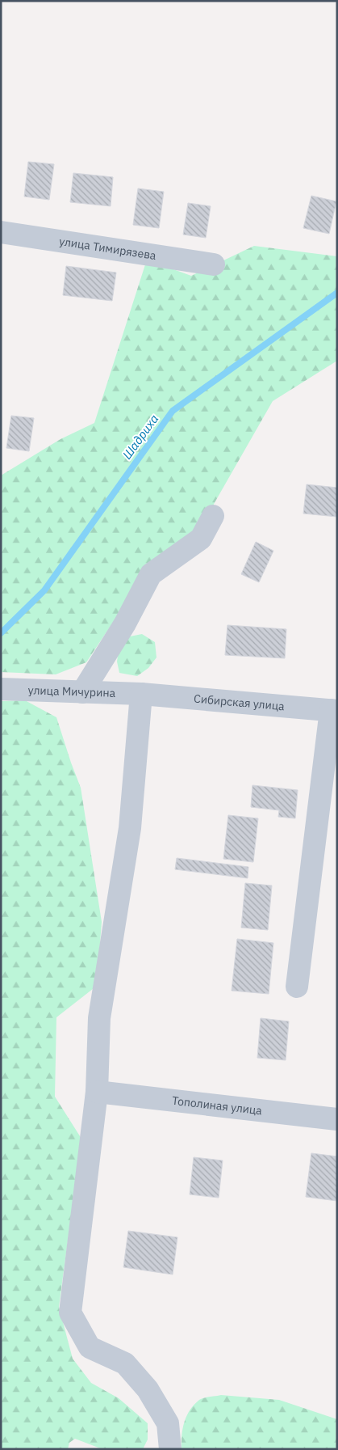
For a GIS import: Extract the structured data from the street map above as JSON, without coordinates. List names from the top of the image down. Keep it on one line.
{"streets":{"street":["улица Тимирязева","улица Мичурина","Сибирская улица","Тополиная улица"]},"crossings":[["улица Мичурина","Сибирская улица"]],"water":["Шадриха"]}
